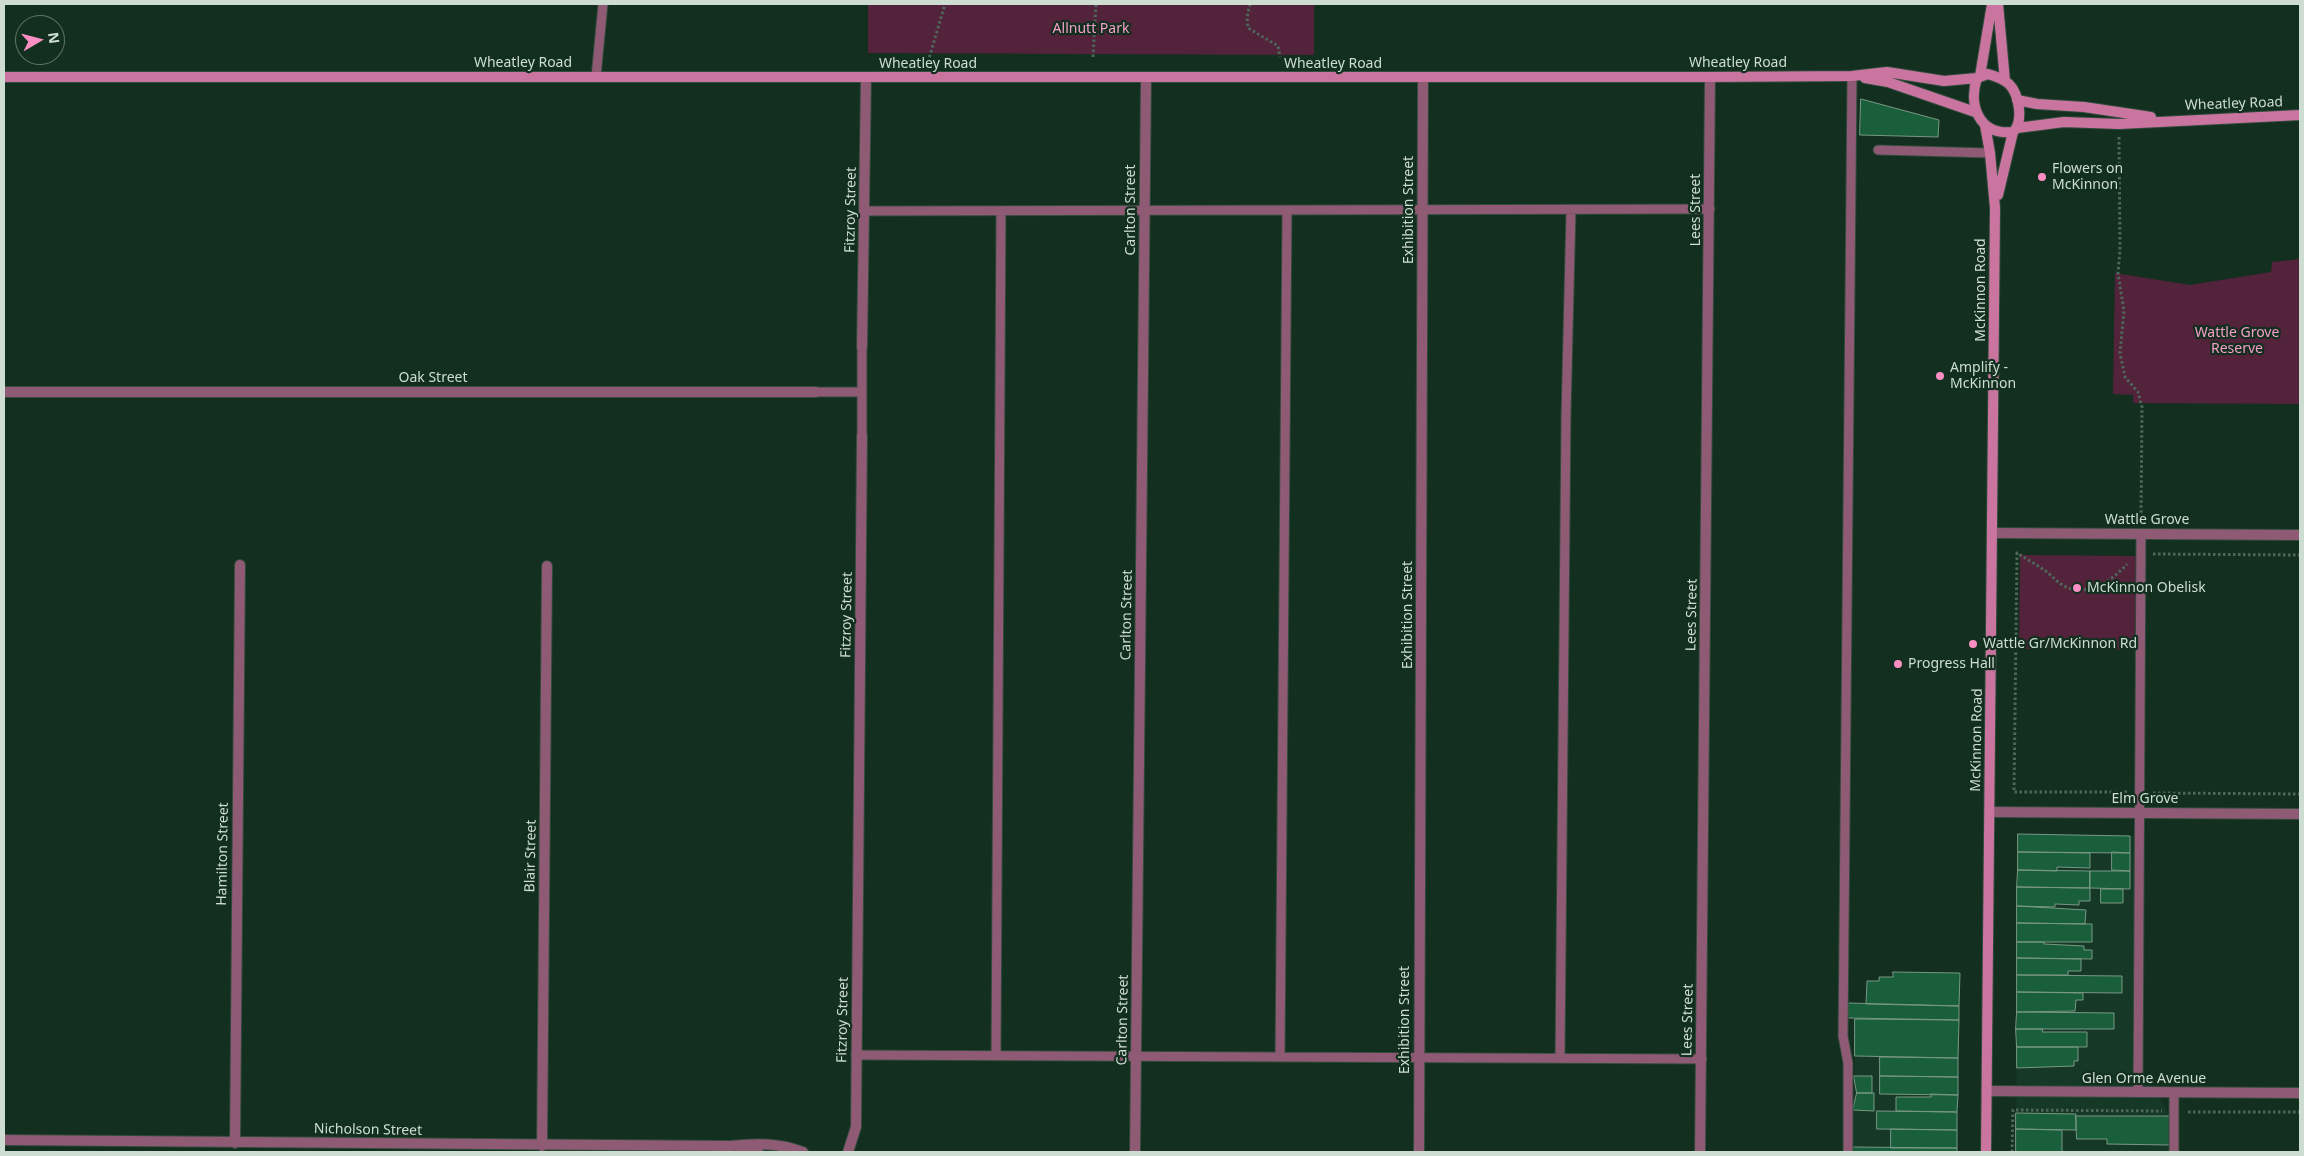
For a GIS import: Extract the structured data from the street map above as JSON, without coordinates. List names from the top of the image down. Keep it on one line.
{"streets":{"street":["Wheatley Road","Fitzroy Street","Carlton Street","Exhibition Street","Lees Street","McKinnon Road","Oak Street","Wattle Grove","Elm Grove","Hamilton Street","Blair Street","Glen Orme Avenue","Nicholson Street"]},"crossings":[["Wheatley Road","Fitzroy Street"],["Wheatley Road","Carlton Street"],["Wheatley Road","Exhibition Street"],["Wheatley Road","Lees Street"],["Wheatley Road","McKinnon Road"],["Fitzroy Street","Oak Street"],["McKinnon Road","Wattle Grove"],["McKinnon Road","Elm Grove"],["McKinnon Road","Glen Orme Avenue"],["Hamilton Street","Nicholson Street"],["Blair Street","Nicholson Street"]],"parks":["Allnutt Park","Wattle Grove Reserve"],"places":["Flowers on McKinnon","Amplify - McKinnon","McKinnon Obelisk","Wattle Gr/McKinnon Rd","Progress Hall"],"north":"right"}
